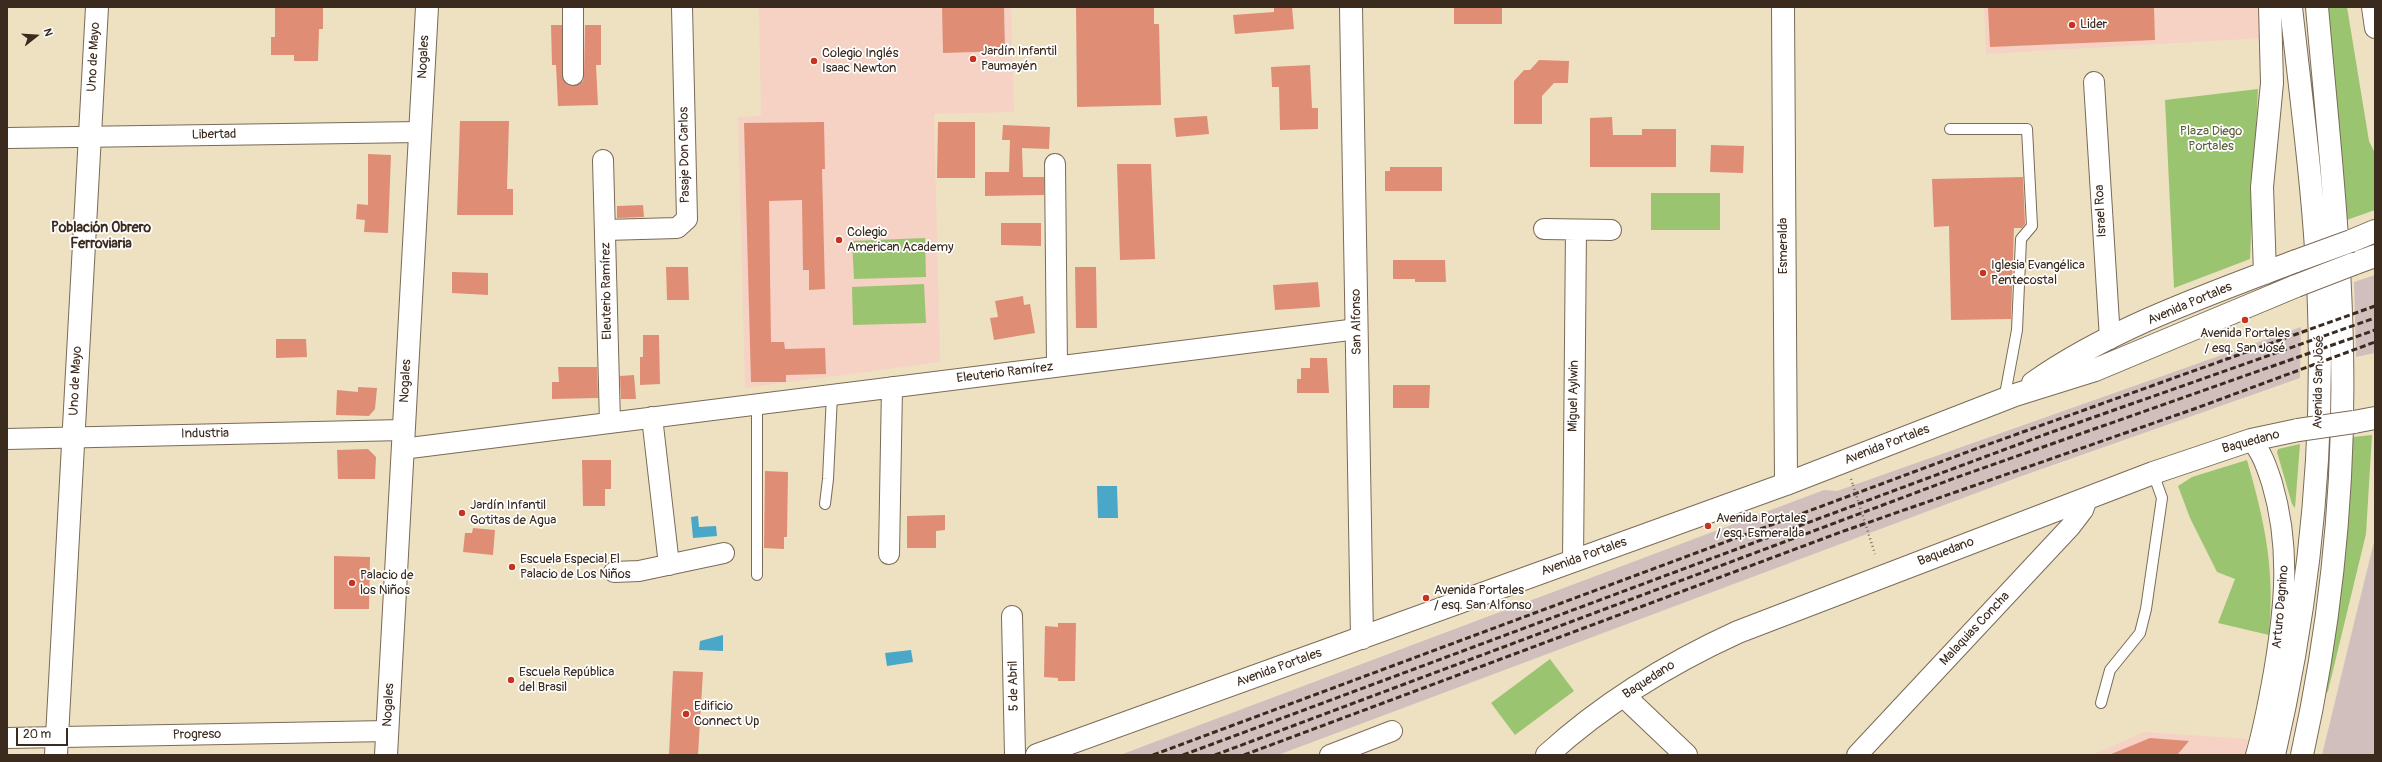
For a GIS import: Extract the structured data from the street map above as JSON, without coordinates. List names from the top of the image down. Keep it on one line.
{"streets":{"main road":["Uno de Mayo","Nogales","Esmeralda","Avenida Portales","San Alfonso","Avenida San José","Baquedano"],"street":["Libertad","Pasaje Don Carlos","Israel Roa","Eleuterio Ramírez","Miguel Aylwin","Industria","Arturo Dagnino","Malaquias Concha","5 de Abril","Progreso"]},"crossings":[["Uno de Mayo","Libertad"],["Uno de Mayo","Industria"],["Uno de Mayo","Progreso"],["Nogales","Libertad"],["Nogales","Eleuterio Ramírez"],["Nogales","Industria"],["Nogales","Progreso"],["Pasaje Don Carlos","Eleuterio Ramírez"],["Israel Roa","Avenida Portales"],["Esmeralda","Avenida Portales"],["Eleuterio Ramírez","San Alfonso"],["Eleuterio Ramírez","Industria"],["Avenida Portales","San Alfonso"],["Avenida Portales","Miguel Aylwin"],["Baquedano","Arturo Dagnino"],["Baquedano","Malaquias Concha"]],"districts":["Población Obrero Ferroviaria"],"parks":["Plaza Diego Portales"],"places":["Lider","Jardín Infantil Paumayén","Colegio Inglés Isaac Newton","Colegio American Academy","Iglesia Evangélica Pentecostal","Avenida Portales / esq. San José","Jardín Infantil Gotitas de Agua","Avenida Portales / esq. Esmeralda","Escuela Especial El Palacio de Los Niños","Palacio de los Niños","Avenida Portales / esq. San Alfonso","Escuela República del Brasil","Edificio Connect Up"],"scale_bar":"20 m","north":"right"}
